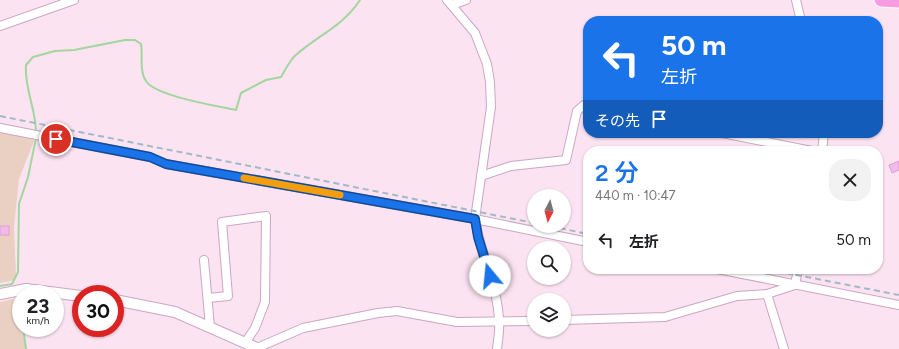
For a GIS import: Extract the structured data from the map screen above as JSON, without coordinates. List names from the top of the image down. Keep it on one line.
{"north":"bottom","page":{"turn":["50 m","左折"],"then":"その先","heading":["2 分","440 m · 10:47"],"list":[{"name":"左折","value":"50 m"}],"speed":"23 km/h","limit":"30"}}
